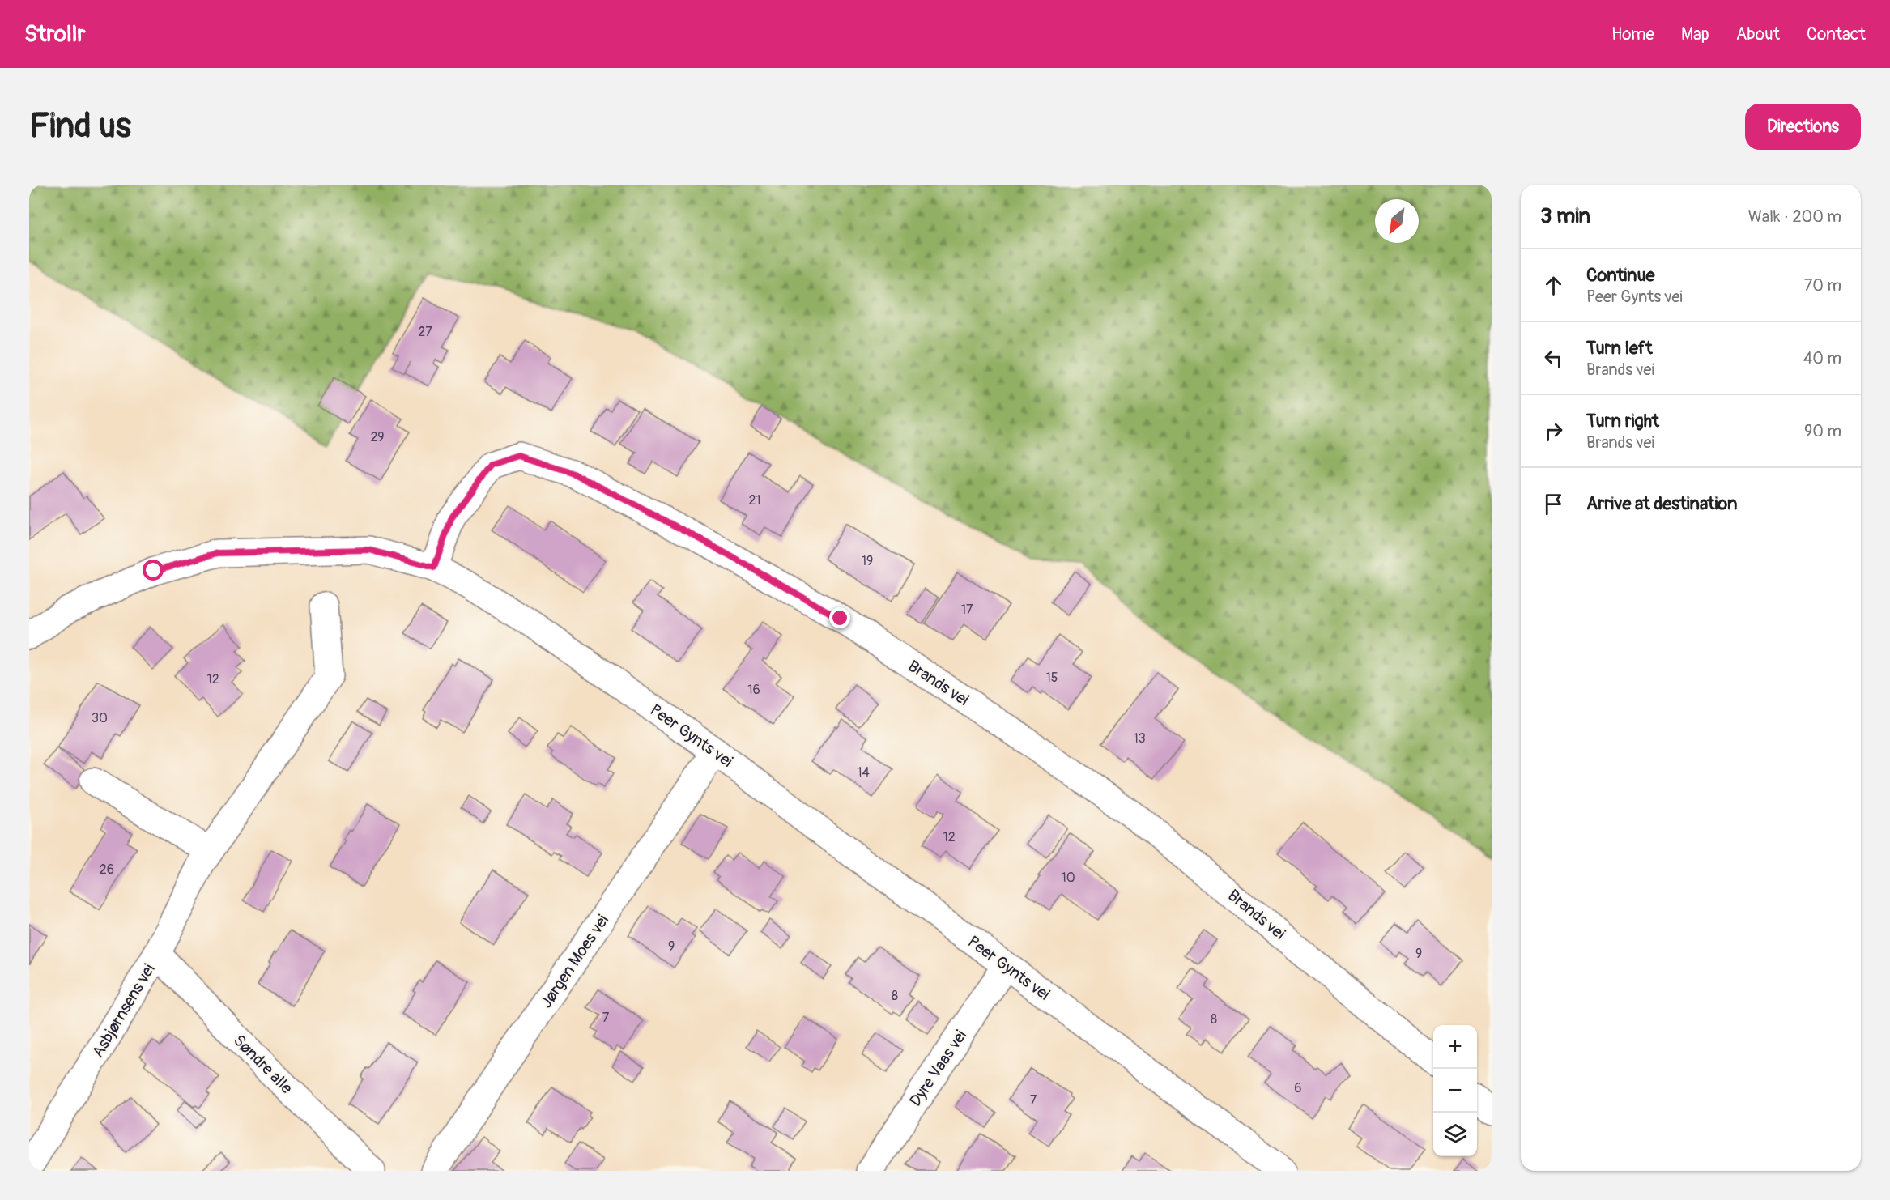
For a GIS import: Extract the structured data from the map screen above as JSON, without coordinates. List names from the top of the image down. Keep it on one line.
{"streets":{"street":["Brands vei","Peer Gynts vei","Jørgen Moes vei","Asbjørnsens vei","Søndre alle","Dyre Vaas vei"]},"crossings":[["Brands vei","Peer Gynts vei"],["Peer Gynts vei","Jørgen Moes vei"],["Peer Gynts vei","Dyre Vaas vei"],["Asbjørnsens vei","Søndre alle"]],"house_numbers":["27","29","21","19","17","15","12","16","30","13","14","12","26","10","9","9","8","7","8","6","7"],"north":"bottom left","page":{"header":"Strollr","nav":["Home","Map","About","Contact"],"buttons":"Directions","title":"Find us","heading":["3 min","Walk · 200 m"],"list":[["Continue","Peer Gynts vei","70 m"],["Turn left","Brands vei","40 m"],["Turn right","Brands vei","90 m"],"Arrive at destination"],"map_buttons":["+","−"]}}
